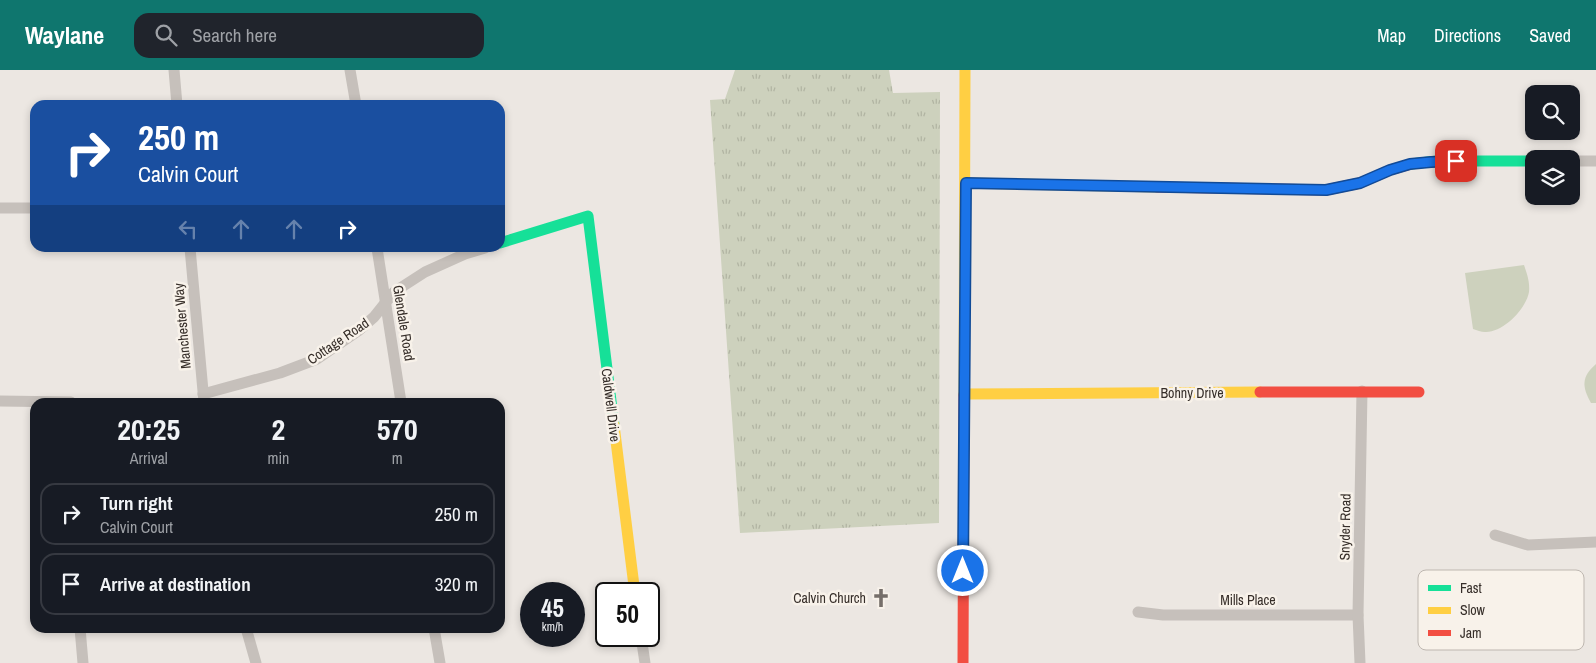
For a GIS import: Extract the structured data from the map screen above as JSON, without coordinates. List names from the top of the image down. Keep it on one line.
{"streets":{"street":["Glendale Road","Manchester Way","Cottage Road","Bohny Drive","Caldwell Drive","Snyder Road","Mills Place"]},"crossings":[["Glendale Road","Cottage Road"],["Manchester Way","Cottage Road"],["Bohny Drive","Snyder Road"],["Snyder Road","Mills Place"]],"places":{"church":["Calvin Church"]},"legend":["Fast","Slow","Jam"],"page":{"header":"Waylane","search":"Search here","nav":["Map","Directions","Saved"],"turn":["250 m","Calvin Court"],"eta":["20:25","Arrival","2","min","570","m"],"list":[{"name":"Turn right","note":"Calvin Court","value":"250 m"},{"name":"Arrive at destination","value":"320 m"}],"speed":"45 km/h","limit":"50"}}
